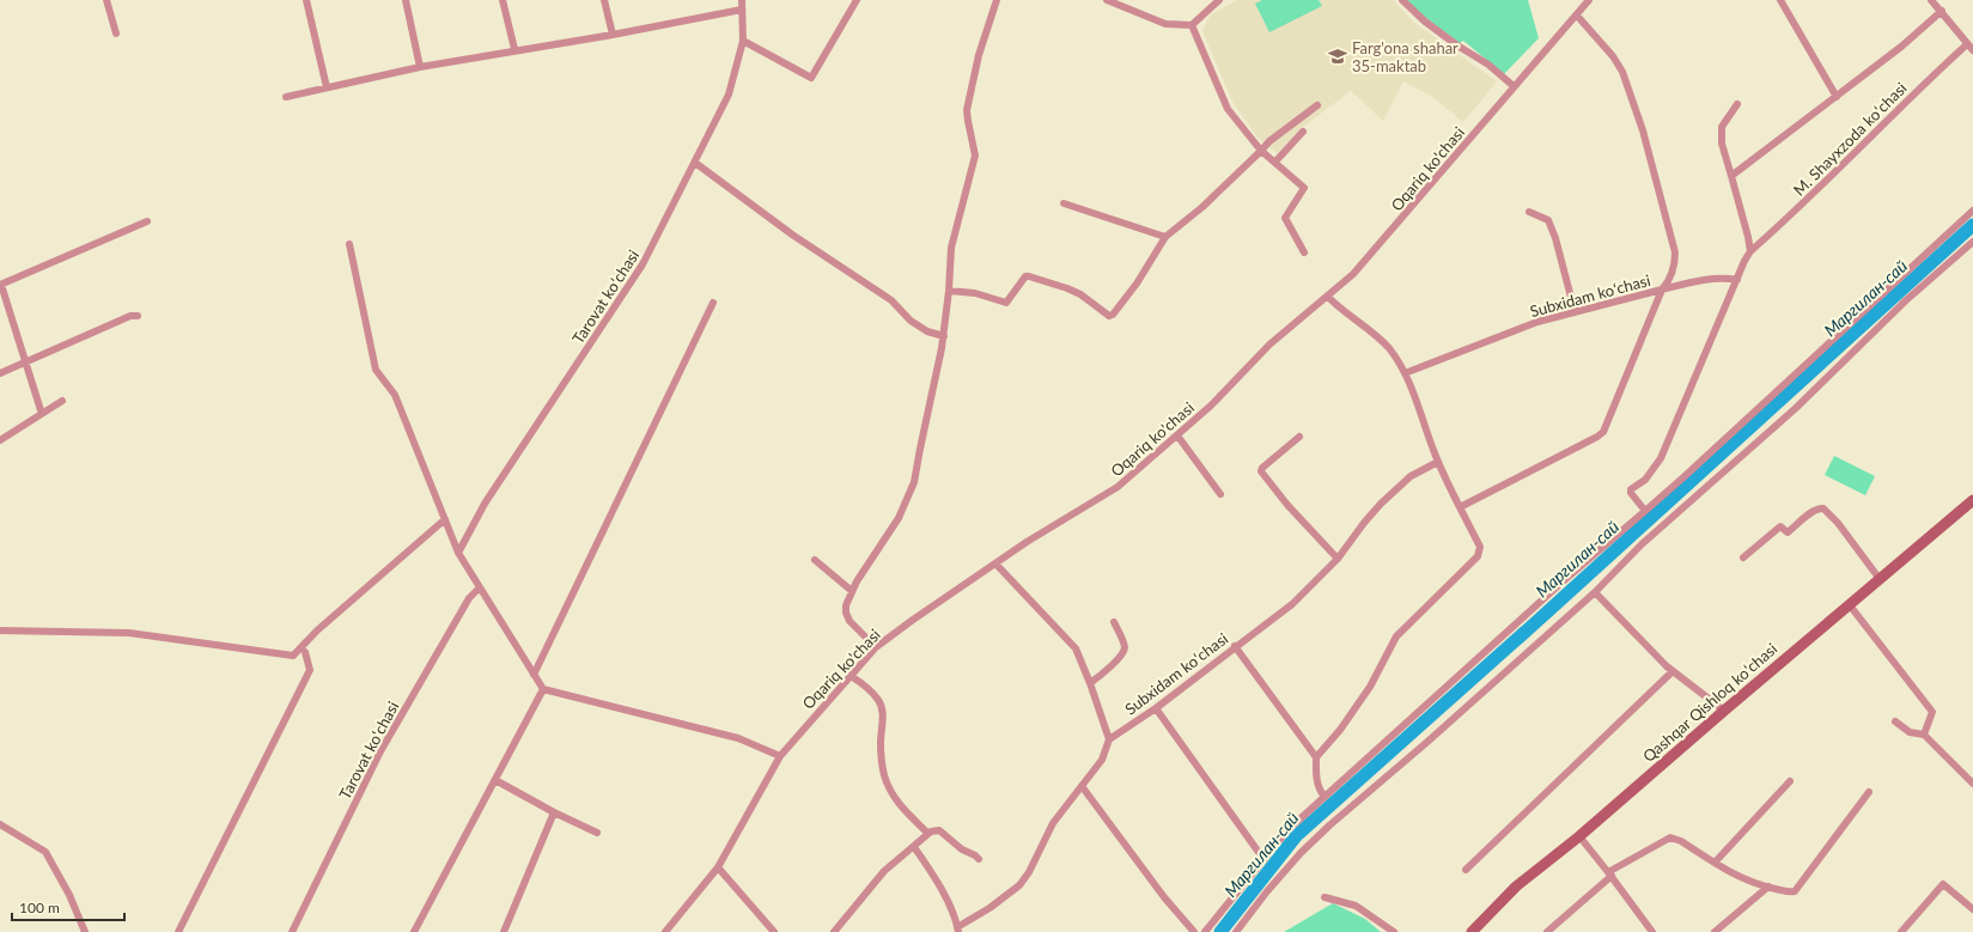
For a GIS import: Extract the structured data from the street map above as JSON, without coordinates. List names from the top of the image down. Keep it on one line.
{"streets":{"main road":["Qashqar Qishloq koʻchasi"],"street":["M. Shayxzoda koʻchasi","Oqariq ko'chasi","Subxidam koʻchasi","Tarovat koʻchasi"]},"crossings":[["Oqariq ko'chasi","Subxidam koʻchasi"]],"water":["Маргилан-сай"],"places":{"school or university":["Farg'ona shahar 35-maktab"]},"scale_bar":"100 m"}
